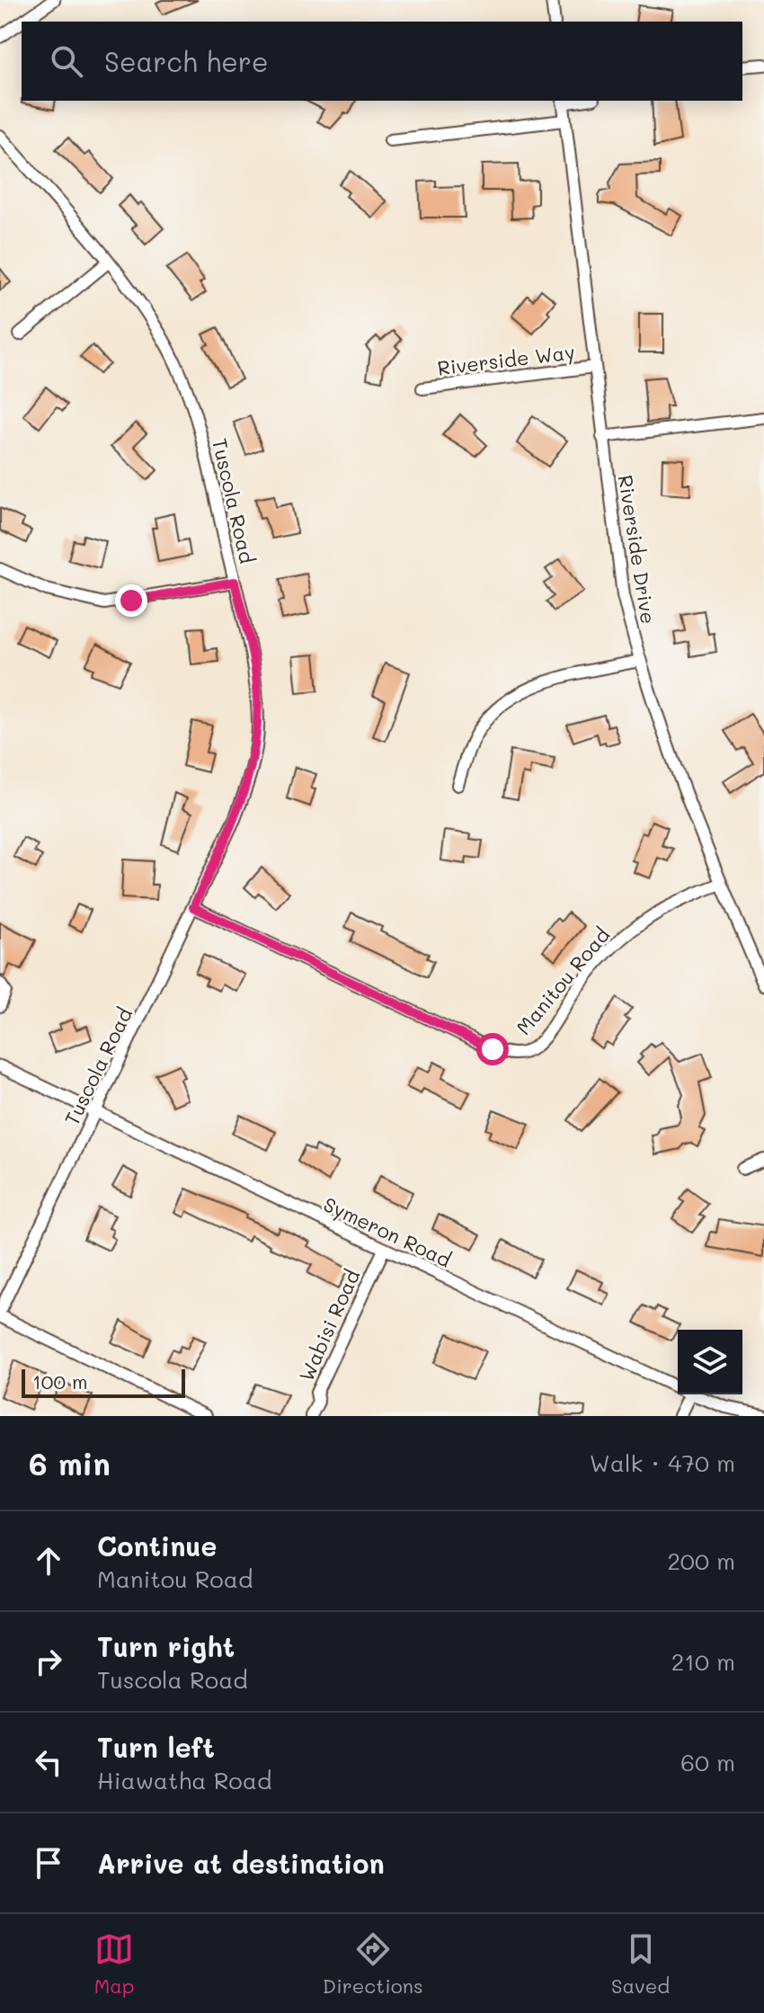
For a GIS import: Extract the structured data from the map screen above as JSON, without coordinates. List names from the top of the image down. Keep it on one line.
{"streets":{"street":["Riverside Way","Tuscola Road","Riverside Drive","Manitou Road","Symeron Road","Wabisi Road"]},"crossings":[["Riverside Way","Riverside Drive"],["Tuscola Road","Manitou Road"],["Tuscola Road","Symeron Road"],["Riverside Drive","Manitou Road"],["Symeron Road","Wabisi Road"]],"scale_bar":"100 m","page":{"search":"Search here","scale":"100 m","heading":["6 min","Walk · 470 m"],"list":[["Continue","Manitou Road","200 m"],["Turn right","Tuscola Road","210 m"],["Turn left","Hiawatha Road","60 m"],"Arrive at destination"],"nav":["Map","Directions","Saved"]}}
